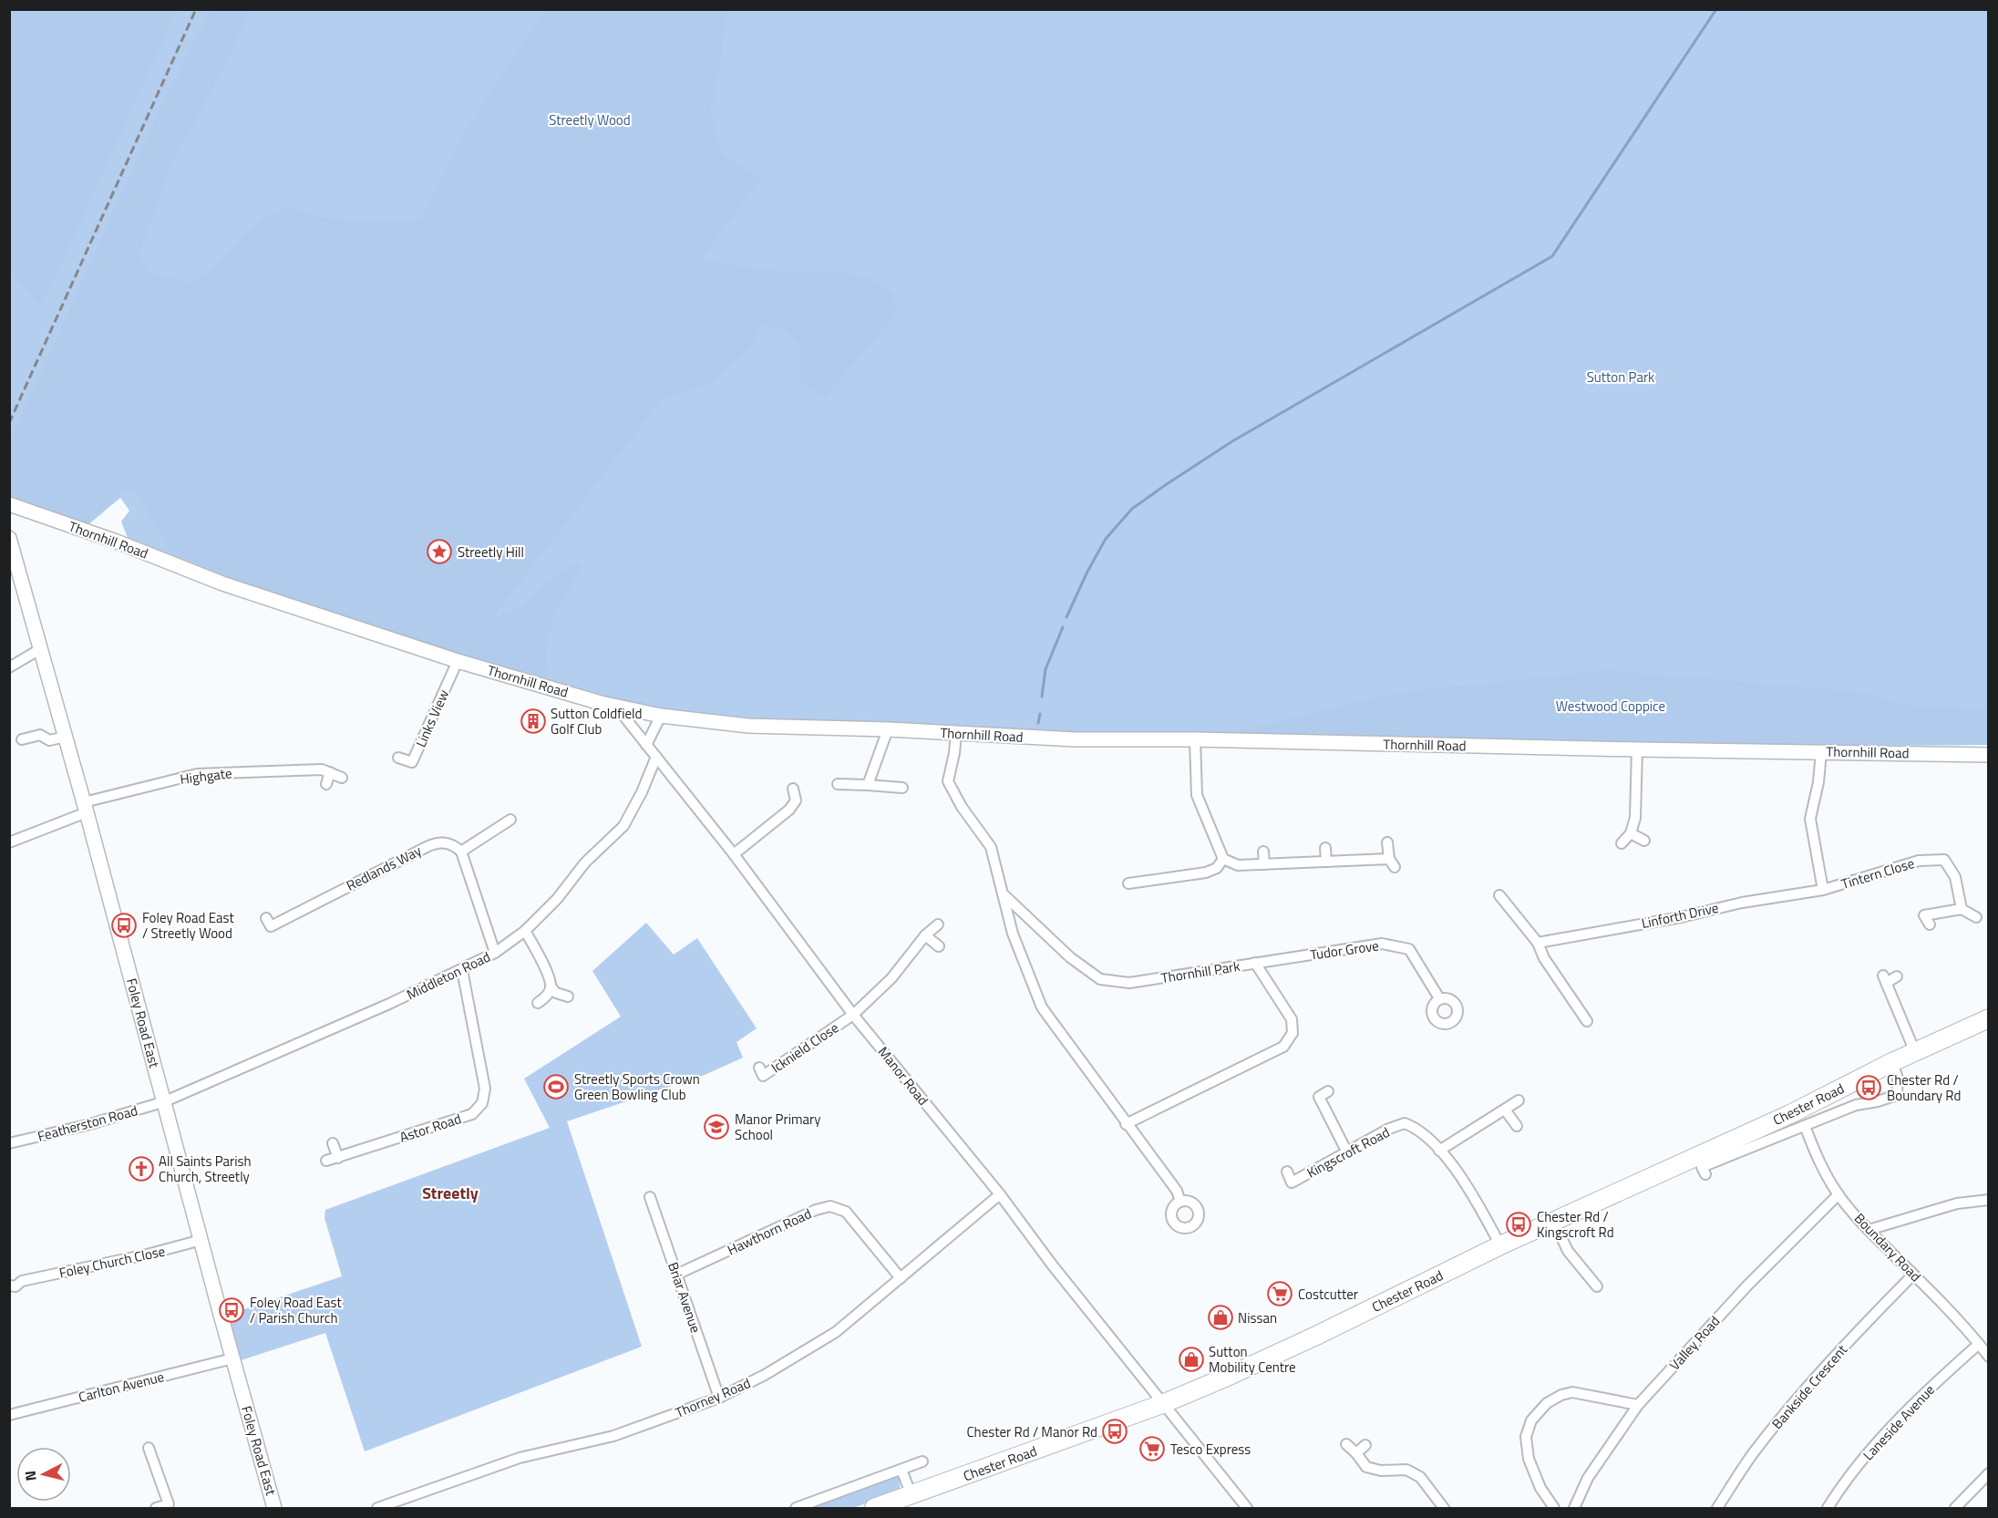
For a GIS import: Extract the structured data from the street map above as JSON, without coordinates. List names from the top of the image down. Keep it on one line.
{"streets":{"highway":["Chester Road"],"main road":["Thornhill Road","Foley Road East"],"street":["Links View","Highgate","Redlands Way","Tintern Close","Linforth Drive","Tudor Grove","Thornhill Park","Middleton Road","Icknield Close","Manor Road","Featherston Road","Astor Road","Kingscroft Road","Hawthorn Road","Boundary Road","Foley Church Close","Briar Avenue","Valley Road","Carlton Avenue","Bankside Crescent","Thorney Road","Laneside Avenue"]},"crossings":[["Thornhill Road","Links View"],["Thornhill Road","Manor Road"],["Highgate","Foley Road East"],["Tintern Close","Linforth Drive"],["Tudor Grove","Thornhill Park"],["Middleton Road","Foley Road East"],["Middleton Road","Manor Road"],["Middleton Road","Featherston Road"],["Middleton Road","Astor Road"],["Foley Road East","Featherston Road"],["Foley Road East","Foley Church Close"],["Foley Road East","Carlton Avenue"],["Icknield Close","Manor Road"],["Manor Road","Chester Road"],["Manor Road","Thorney Road"],["Chester Road","Kingscroft Road"],["Chester Road","Boundary Road"],["Hawthorn Road","Briar Avenue"],["Hawthorn Road","Thorney Road"],["Boundary Road","Valley Road"],["Boundary Road","Bankside Crescent"],["Boundary Road","Laneside Avenue"],["Briar Avenue","Thorney Road"]],"districts":["Streetly"],"parks":["Streetly Wood","Sutton Park","Westwood Coppice"],"places":{"place":["Streetly Hill"],"building":["Sutton Coldfield Golf Club"],"bus stop":["Foley Road East / Streetly Wood","Chester Rd / Boundary Rd","Chester Rd / Kingscroft Rd","Foley Road East / Parish Church","Chester Rd / Manor Rd"],"sports":["Streetly Sports Crown Green Bowling Club"],"school or university":["Manor Primary School"],"church":["All Saints Parish Church, Streetly"],"supermarket":["Costcutter","Tesco Express"],"shop":["Nissan","Sutton Mobility Centre"]},"north":"left"}
